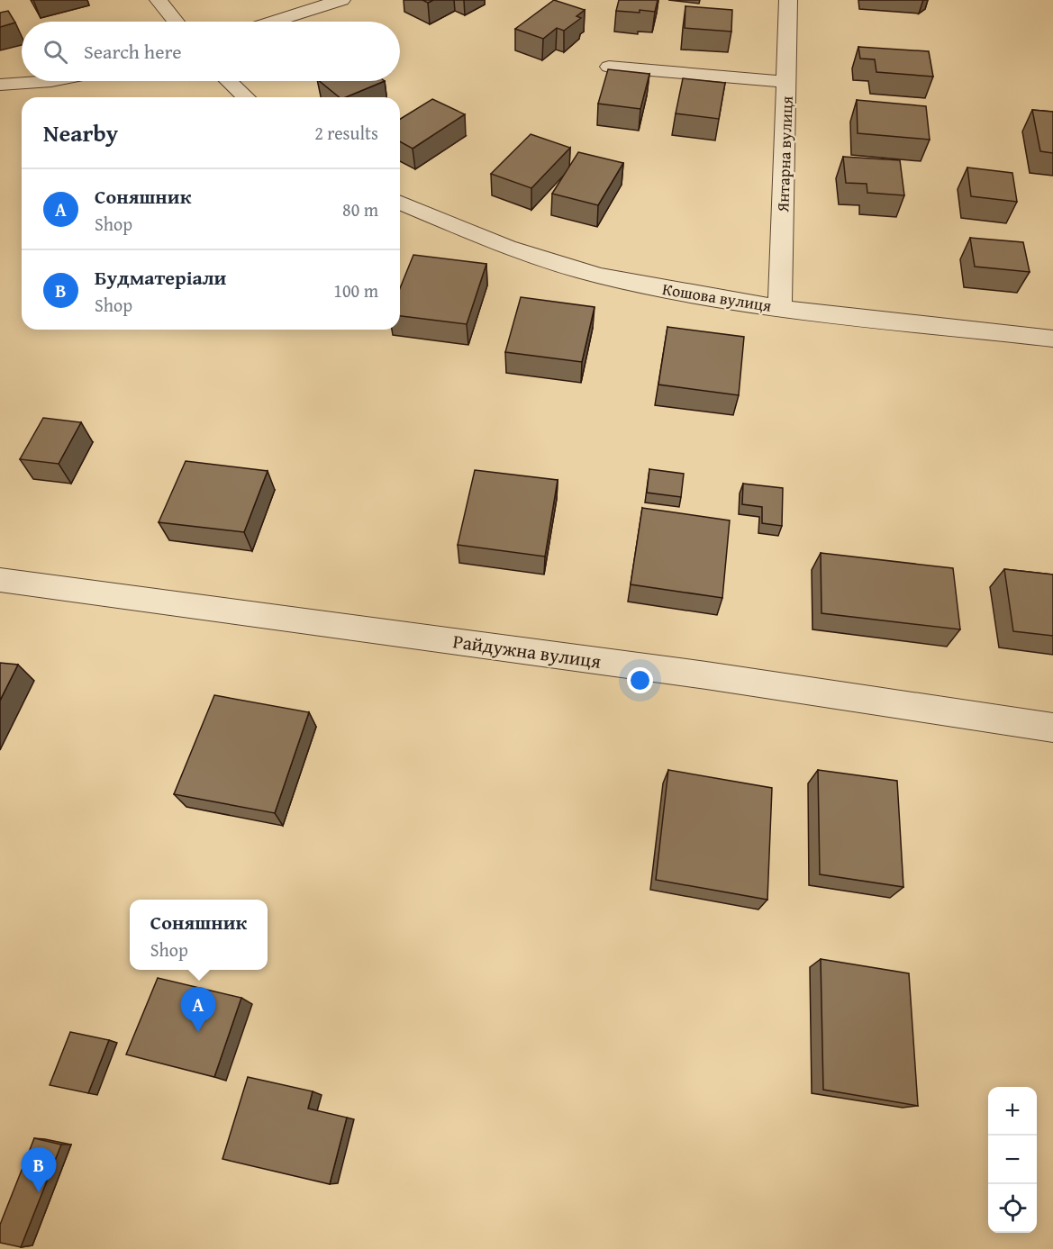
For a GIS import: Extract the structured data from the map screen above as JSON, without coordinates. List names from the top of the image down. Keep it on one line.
{"streets":{"street":["Янтарна вулиця","Кошова вулиця","Райдужна вулиця"]},"crossings":[["Янтарна вулиця","Кошова вулиця"]],"page":{"search":"Search here","heading":["Nearby","2 results"],"list":[{"mark":"A","name":"Соняшник","note":"Shop","value":"80 m"},{"mark":"B","name":"Будматеріали","note":"Shop","value":"100 m"}],"popup":["Соняшник","Shop"],"pins":["A","B"],"map_buttons":["+","−"]}}
